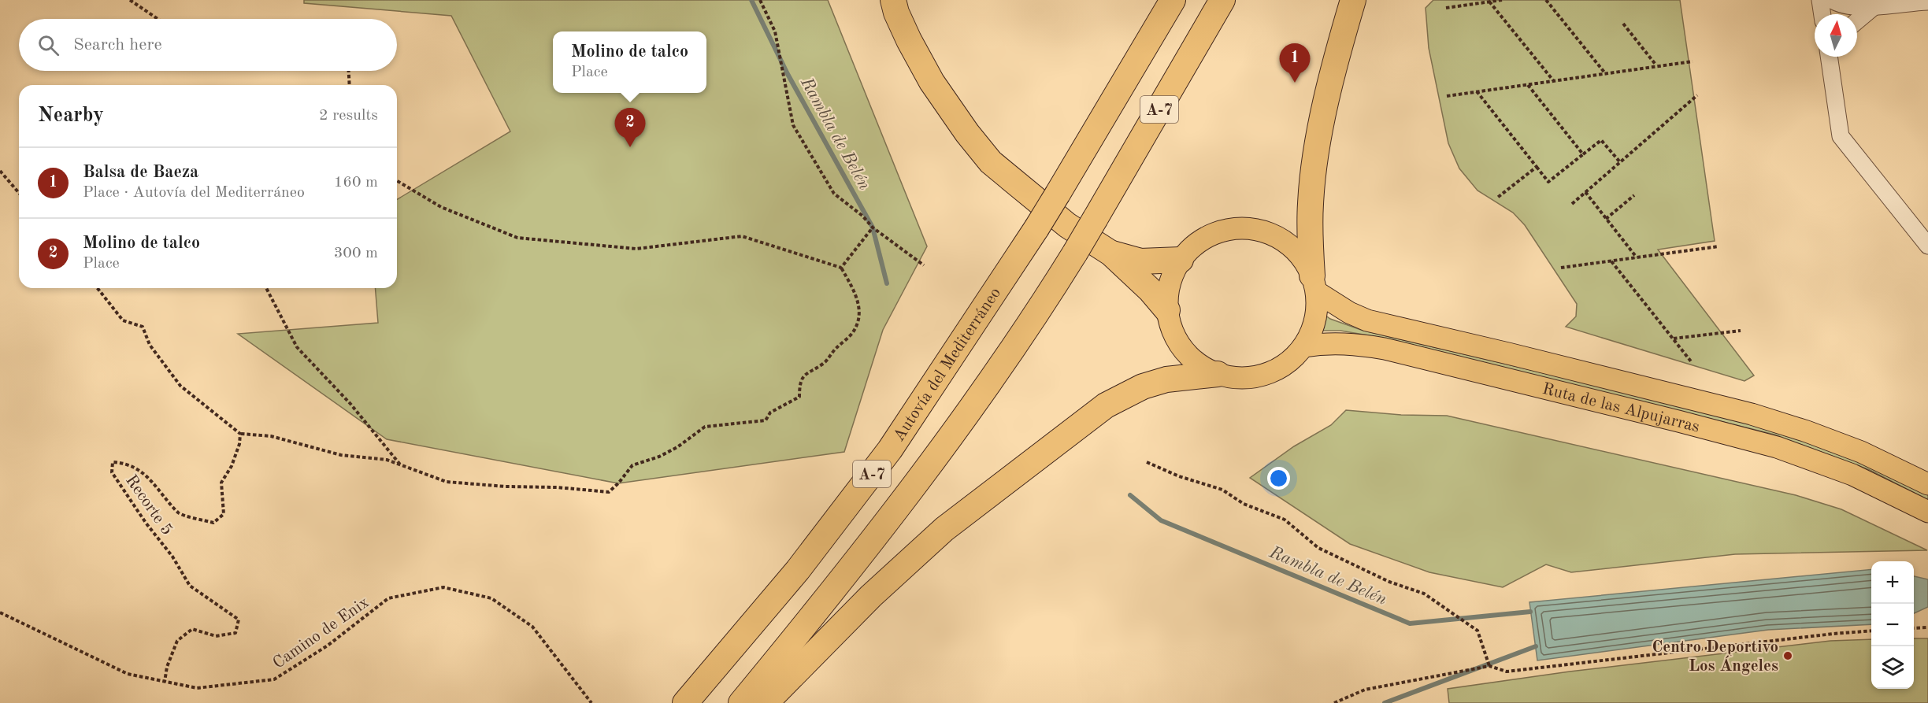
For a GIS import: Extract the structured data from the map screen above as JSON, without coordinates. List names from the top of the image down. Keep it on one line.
{"streets":{"highway":["A-7","Autovía del Mediterráneo"],"main road":["Ruta de las Alpujarras"],"path":["Recorte 5","Camino de Enix"]},"crossings":[["Recorte 5","Camino de Enix"]],"water":["Rambla de Belén"],"places":["Centro Deportivo Los Ángeles"],"north":"top","page":{"search":"Search here","popup":["Molino de talco","Place"],"pins":["1","2"],"heading":["Nearby","2 results"],"list":[{"mark":"1","name":"Balsa de Baeza","note":"Place · Autovía del Mediterráneo","value":"160 m"},{"mark":"2","name":"Molino de talco","note":"Place","value":"300 m"}],"map_buttons":["+","−"]}}
